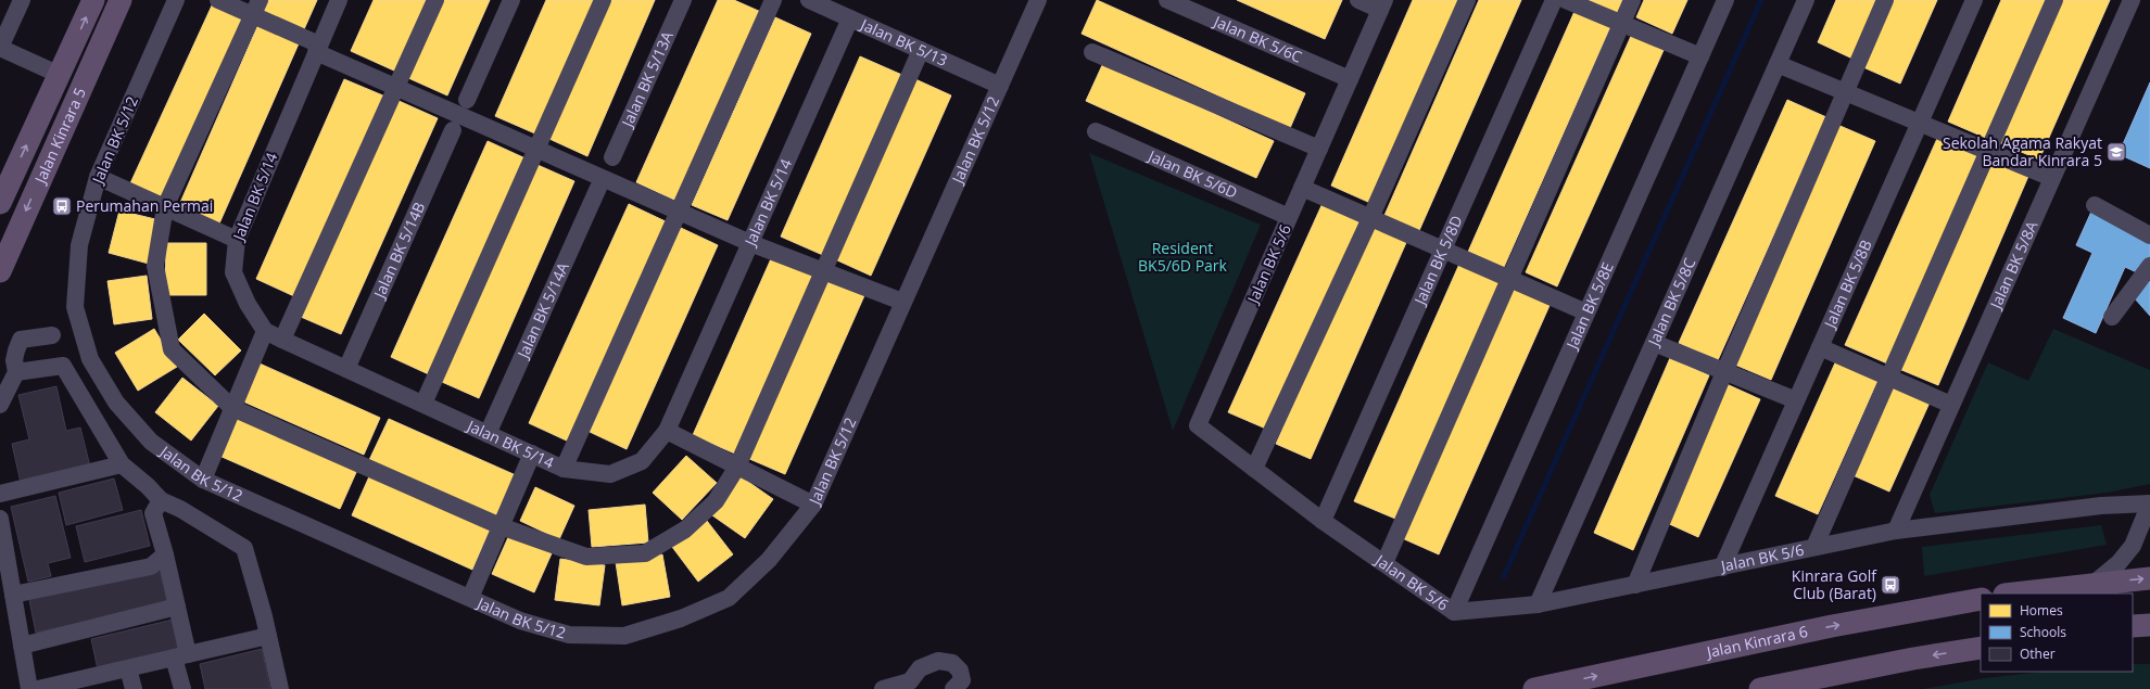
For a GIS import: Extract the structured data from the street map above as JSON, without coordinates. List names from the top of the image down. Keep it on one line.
{"streets":{"main road":["Jalan Kinrara 5","Jalan Kinrara 6"],"street":["Jalan BK 5/6C","Jalan BK 5/13","Jalan BK 5/13A","Jalan BK 5/12","Jalan BK 5/6D","Jalan BK 5/14","Jalan BK 5/14B","Jalan BK 5/8D","Jalan BK 5/6","Jalan BK 5/8A","Jalan BK 5/8B","Jalan BK 5/8C","Jalan BK 5/8E","Jalan BK 5/14A"]},"crossings":[["Jalan BK 5/6C","Jalan BK 5/6"],["Jalan BK 5/13","Jalan BK 5/12"],["Jalan BK 5/13","Jalan BK 5/14"],["Jalan BK 5/6D","Jalan BK 5/6"],["Jalan BK 5/14","Jalan BK 5/14B"],["Jalan BK 5/14","Jalan BK 5/14A"],["Jalan BK 5/8D","Jalan BK 5/6"],["Jalan BK 5/6","Jalan BK 5/8A"],["Jalan BK 5/6","Jalan BK 5/8B"],["Jalan BK 5/6","Jalan BK 5/8C"],["Jalan BK 5/6","Jalan BK 5/8E"]],"parks":["Resident BK5/6D Park"],"places":{"school or university":["Sekolah Agama Rakyat Bandar Kinrara 5"],"bus stop":["Perumahan Permai","Kinrara Golf Club (Barat)"]},"legend":["Homes","Schools","Other"]}
